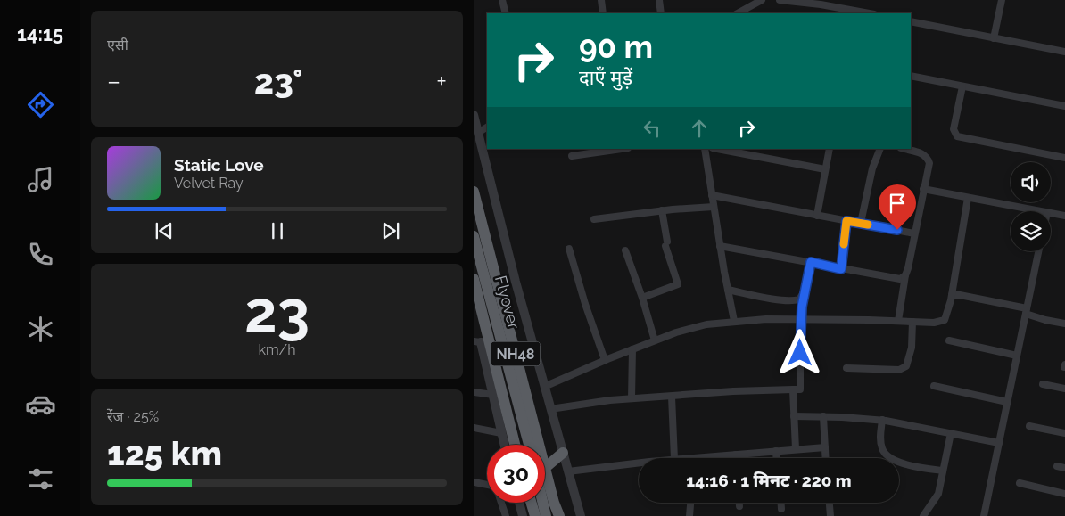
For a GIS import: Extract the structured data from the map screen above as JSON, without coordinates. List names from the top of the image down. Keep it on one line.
{"streets":{"highway":["Flyover","NH48"]},"page":{"tabs":"14:15","tile":["एसी",["23","km/h"],["रेंज · 25%","125 km"]],"turn":["90 m","दाएँ मुड़ें"],"heat":["−","23°","+"],"song":["Static Love","Velvet Ray"],"limit":"30","trip":"14:16 · 1 मिनट · 220 m"}}
